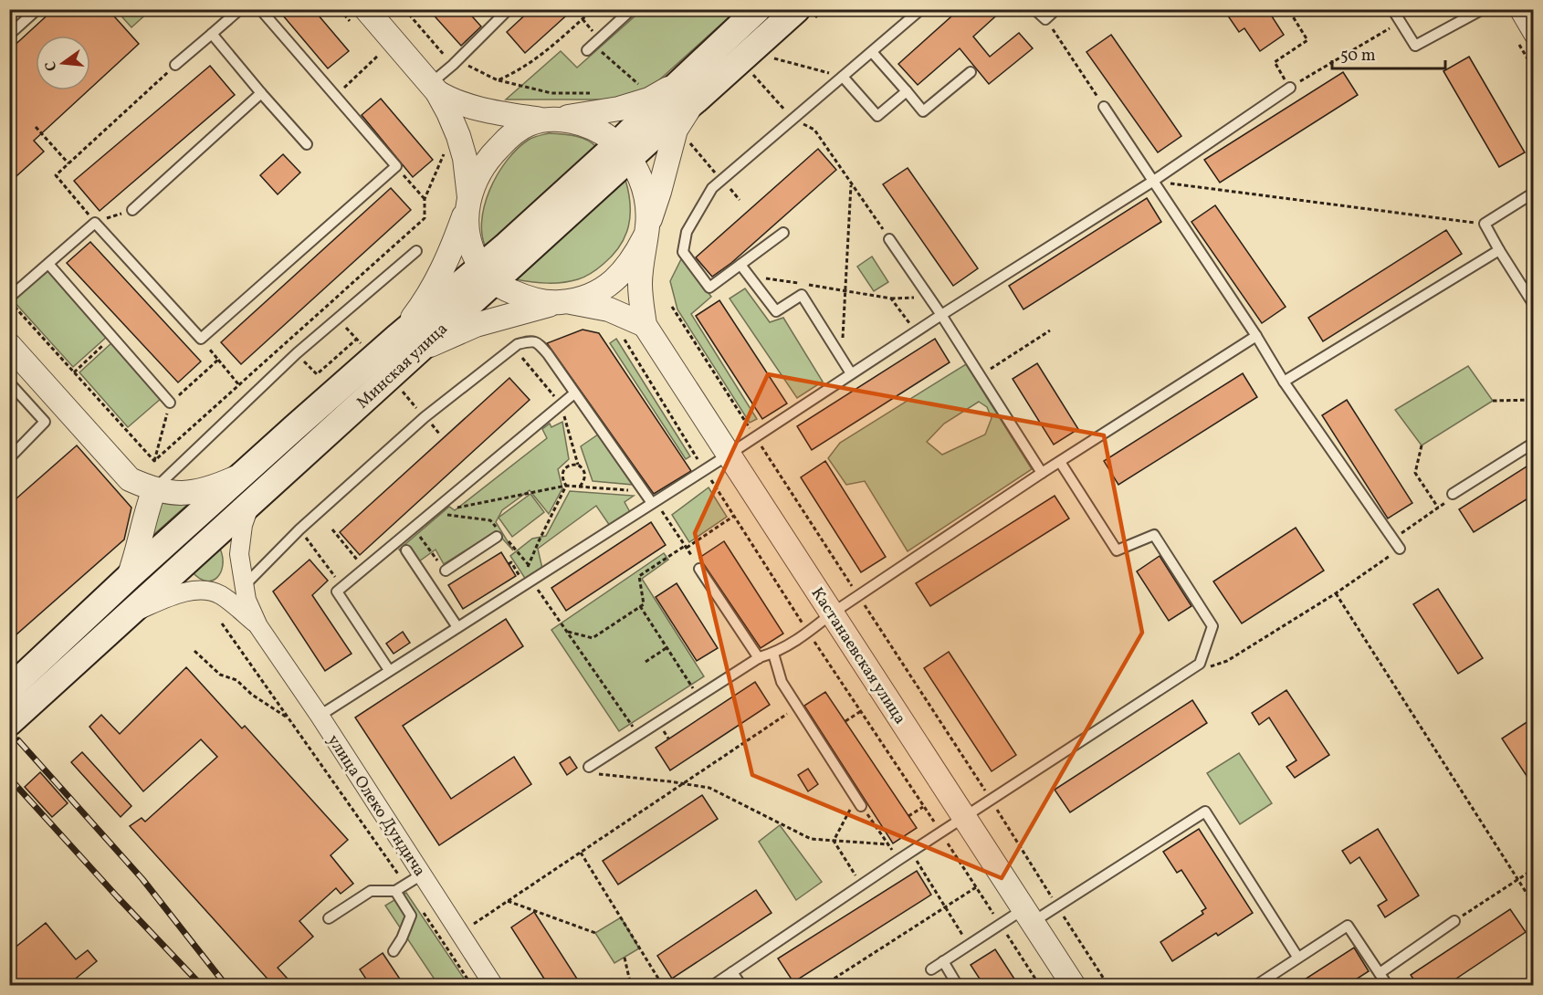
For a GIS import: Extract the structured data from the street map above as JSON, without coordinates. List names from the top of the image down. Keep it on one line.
{"streets":{"main road":["Минская улица"],"street":["Кастанаевская улица","улица Олеко Дундича"]},"crossings":[["Минская улица","Кастанаевская улица"],["Минская улица","улица Олеко Дундича"]],"scale_bar":"50 m","north":"left"}
